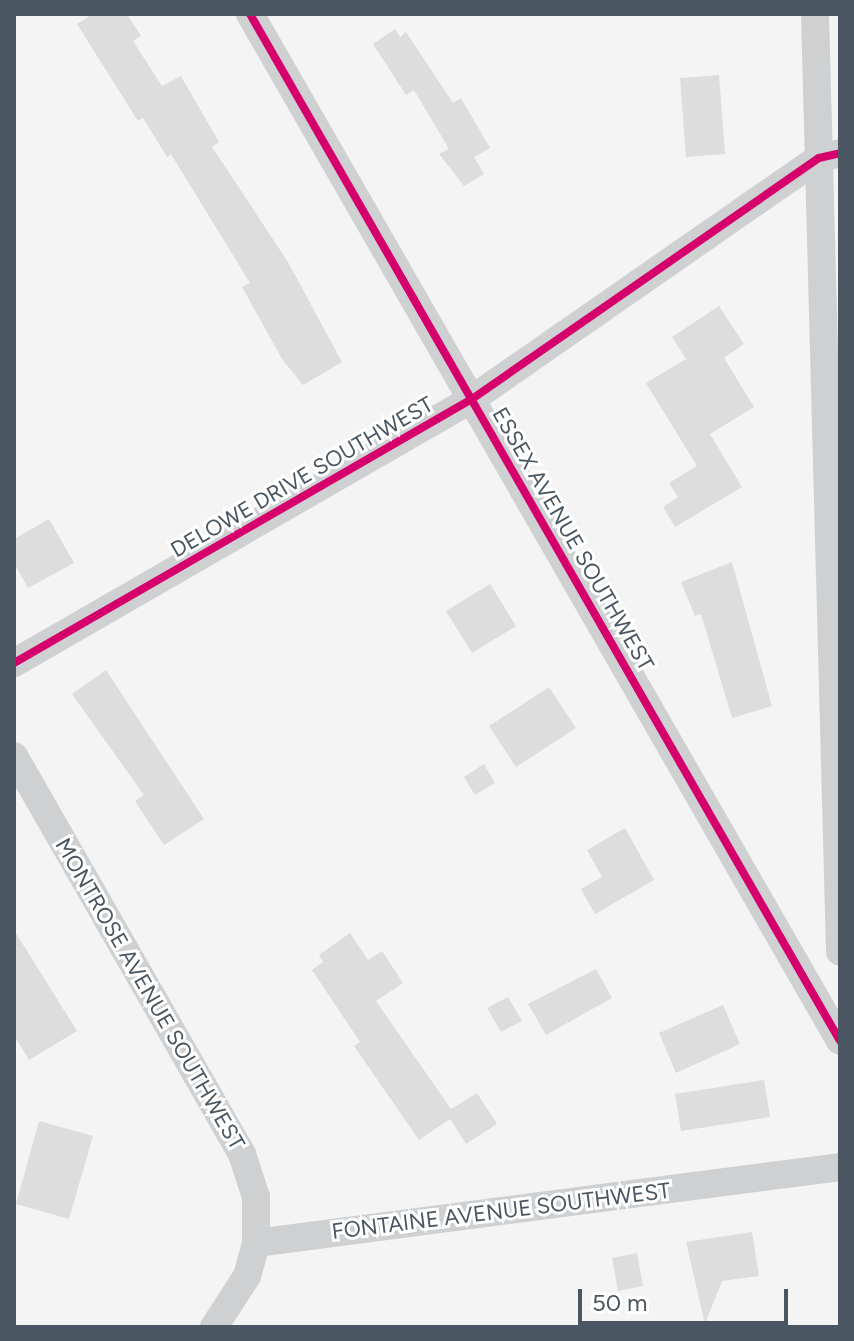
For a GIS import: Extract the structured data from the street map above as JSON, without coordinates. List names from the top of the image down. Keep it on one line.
{"streets":{"street":["DELOWE DRIVE SOUTHWEST","ESSEX AVENUE SOUTHWEST","MONTROSE AVENUE SOUTHWEST","FONTAINE AVENUE SOUTHWEST"]},"crossings":[["DELOWE DRIVE SOUTHWEST","ESSEX AVENUE SOUTHWEST"],["MONTROSE AVENUE SOUTHWEST","FONTAINE AVENUE SOUTHWEST"]],"scale_bar":"50 m"}
